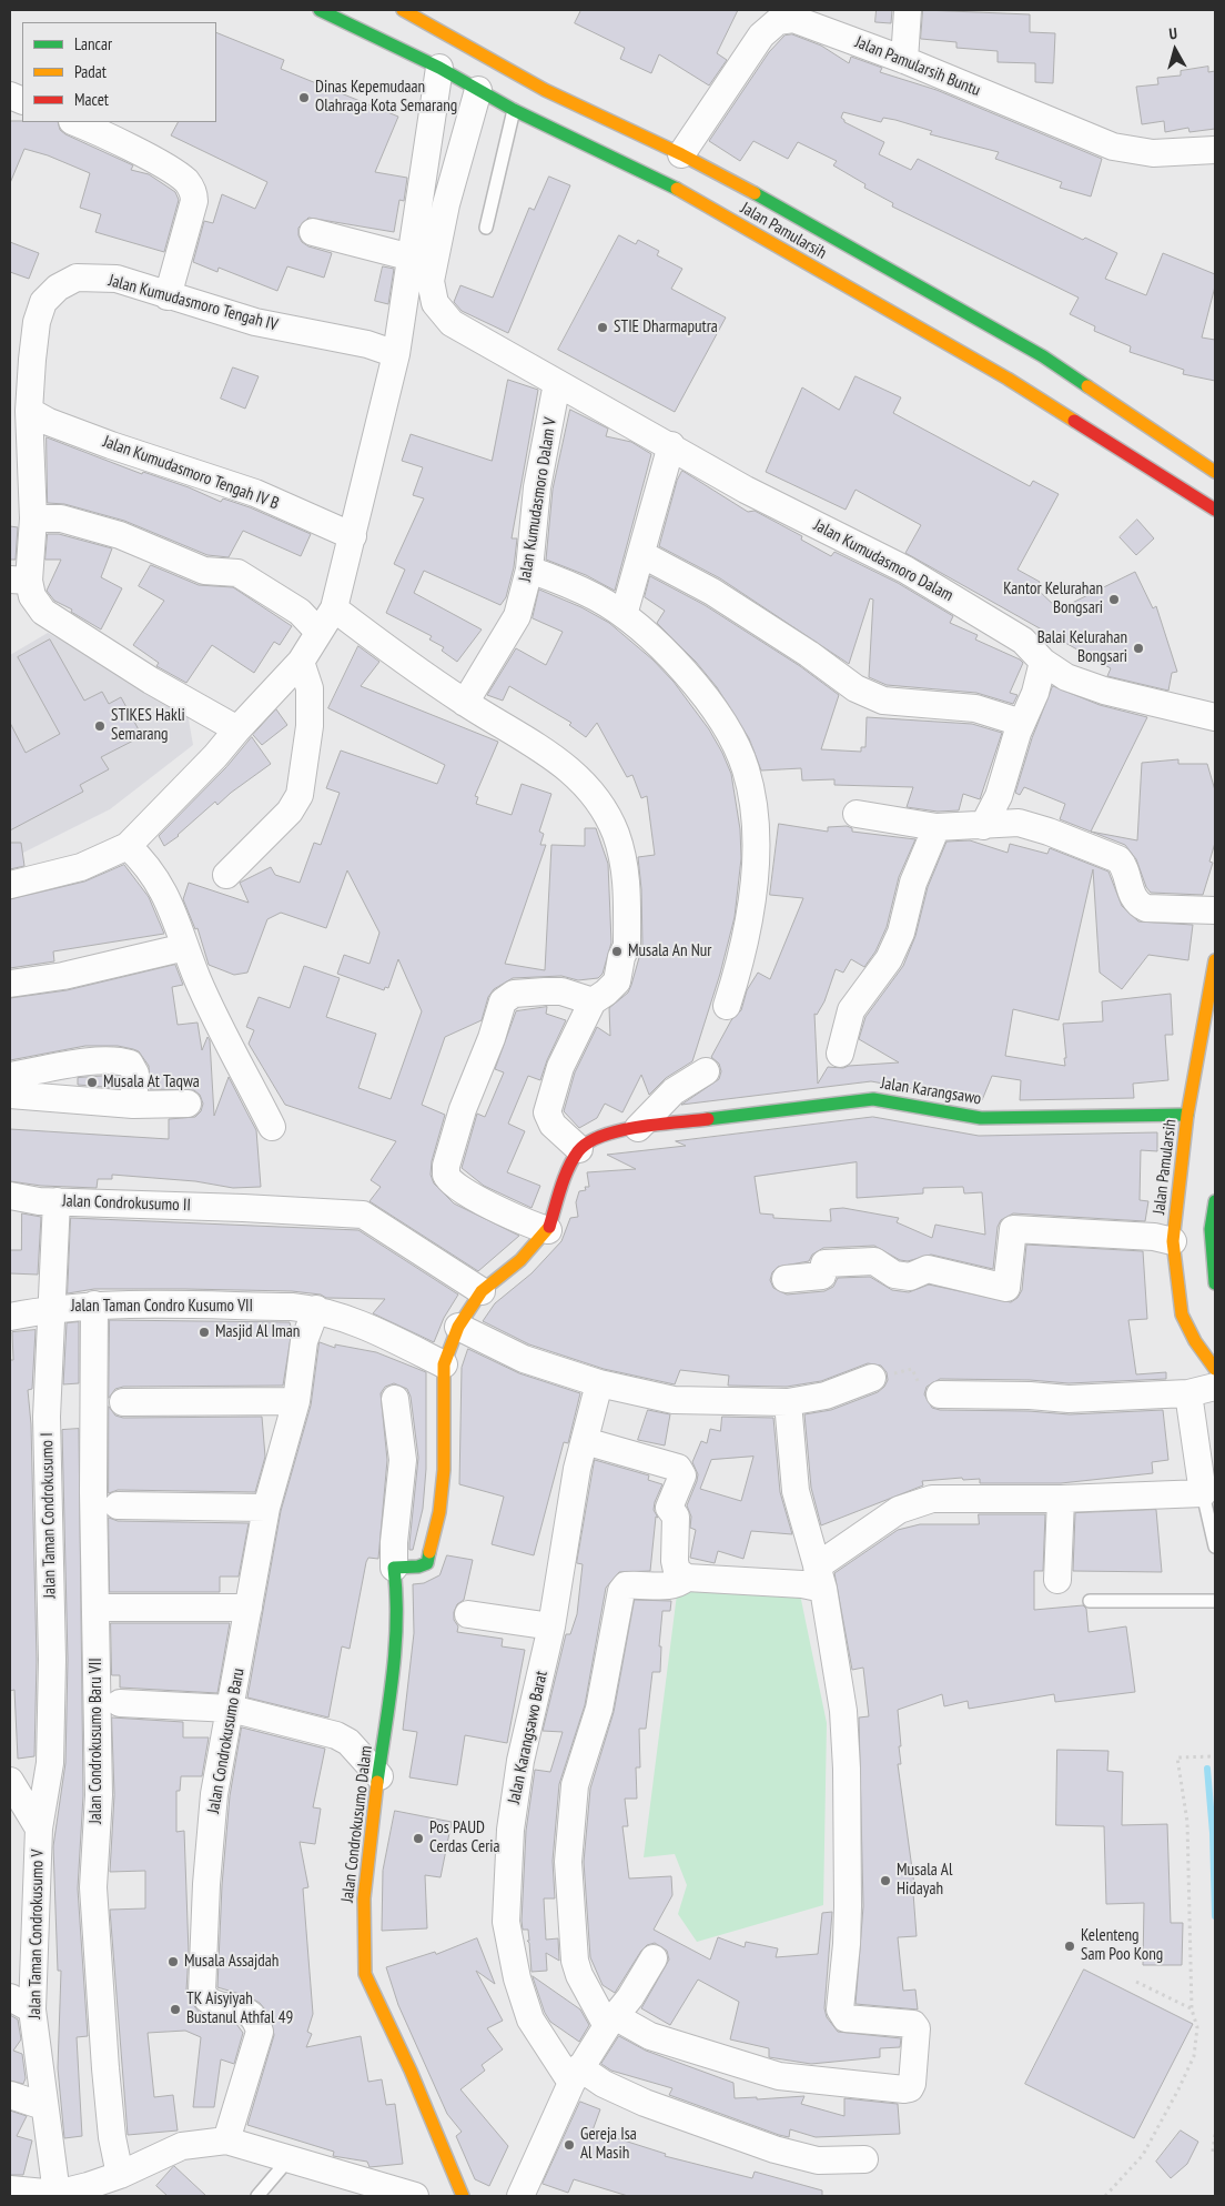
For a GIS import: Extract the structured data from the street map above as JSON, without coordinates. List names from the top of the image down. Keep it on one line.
{"streets":{"main road":["Jalan Pamularsih","Jalan Karangsawo","Jalan Condrokusumo Dalam"],"street":["Jalan Pamularsih Buntu","Jalan Kumudasmoro Tengah IV","Jalan Kumudasmoro Tengah IV B","Jalan Kumudasmoro Dalam V","Jalan Kumudasmoro Dalam","Jalan Condrokusumo II","Jalan Taman Condro Kusumo VII","Jalan Taman Condrokusumo I","Jalan Karangsawo Barat","Jalan Condrokusumo Baru VII","Jalan Condrokusumo Baru","Jalan Taman Condrokusumo V"]},"crossings":[["Jalan Pamularsih Buntu","Jalan Pamularsih"],["Jalan Pamularsih","Jalan Karangsawo"],["Jalan Kumudasmoro Tengah IV","Jalan Kumudasmoro Tengah IV B"],["Jalan Kumudasmoro Dalam V","Jalan Kumudasmoro Dalam"],["Jalan Condrokusumo II","Jalan Taman Condrokusumo I"],["Jalan Taman Condro Kusumo VII","Jalan Taman Condrokusumo I"],["Jalan Taman Condro Kusumo VII","Jalan Condrokusumo Baru VII"],["Jalan Taman Condro Kusumo VII","Jalan Condrokusumo Baru"],["Jalan Taman Condrokusumo I","Jalan Taman Condrokusumo V"]],"places":["Dinas Kepemudaan Olahraga Kota Semarang","STIE Dharmaputra","Kantor Kelurahan Bongsari","Balai Kelurahan Bongsari","STIKES Hakli Semarang","Musala An Nur","Musala At Taqwa","Masjid Al Iman","Pos PAUD Cerdas Ceria","Musala Al Hidayah","Kelenteng Sam Poo Kong","Musala Assajdah","TK Aisyiyah Bustanul Athfal 49","Gereja Isa Al Masih"],"legend":["Lancar","Padat","Macet"],"north":"top"}
